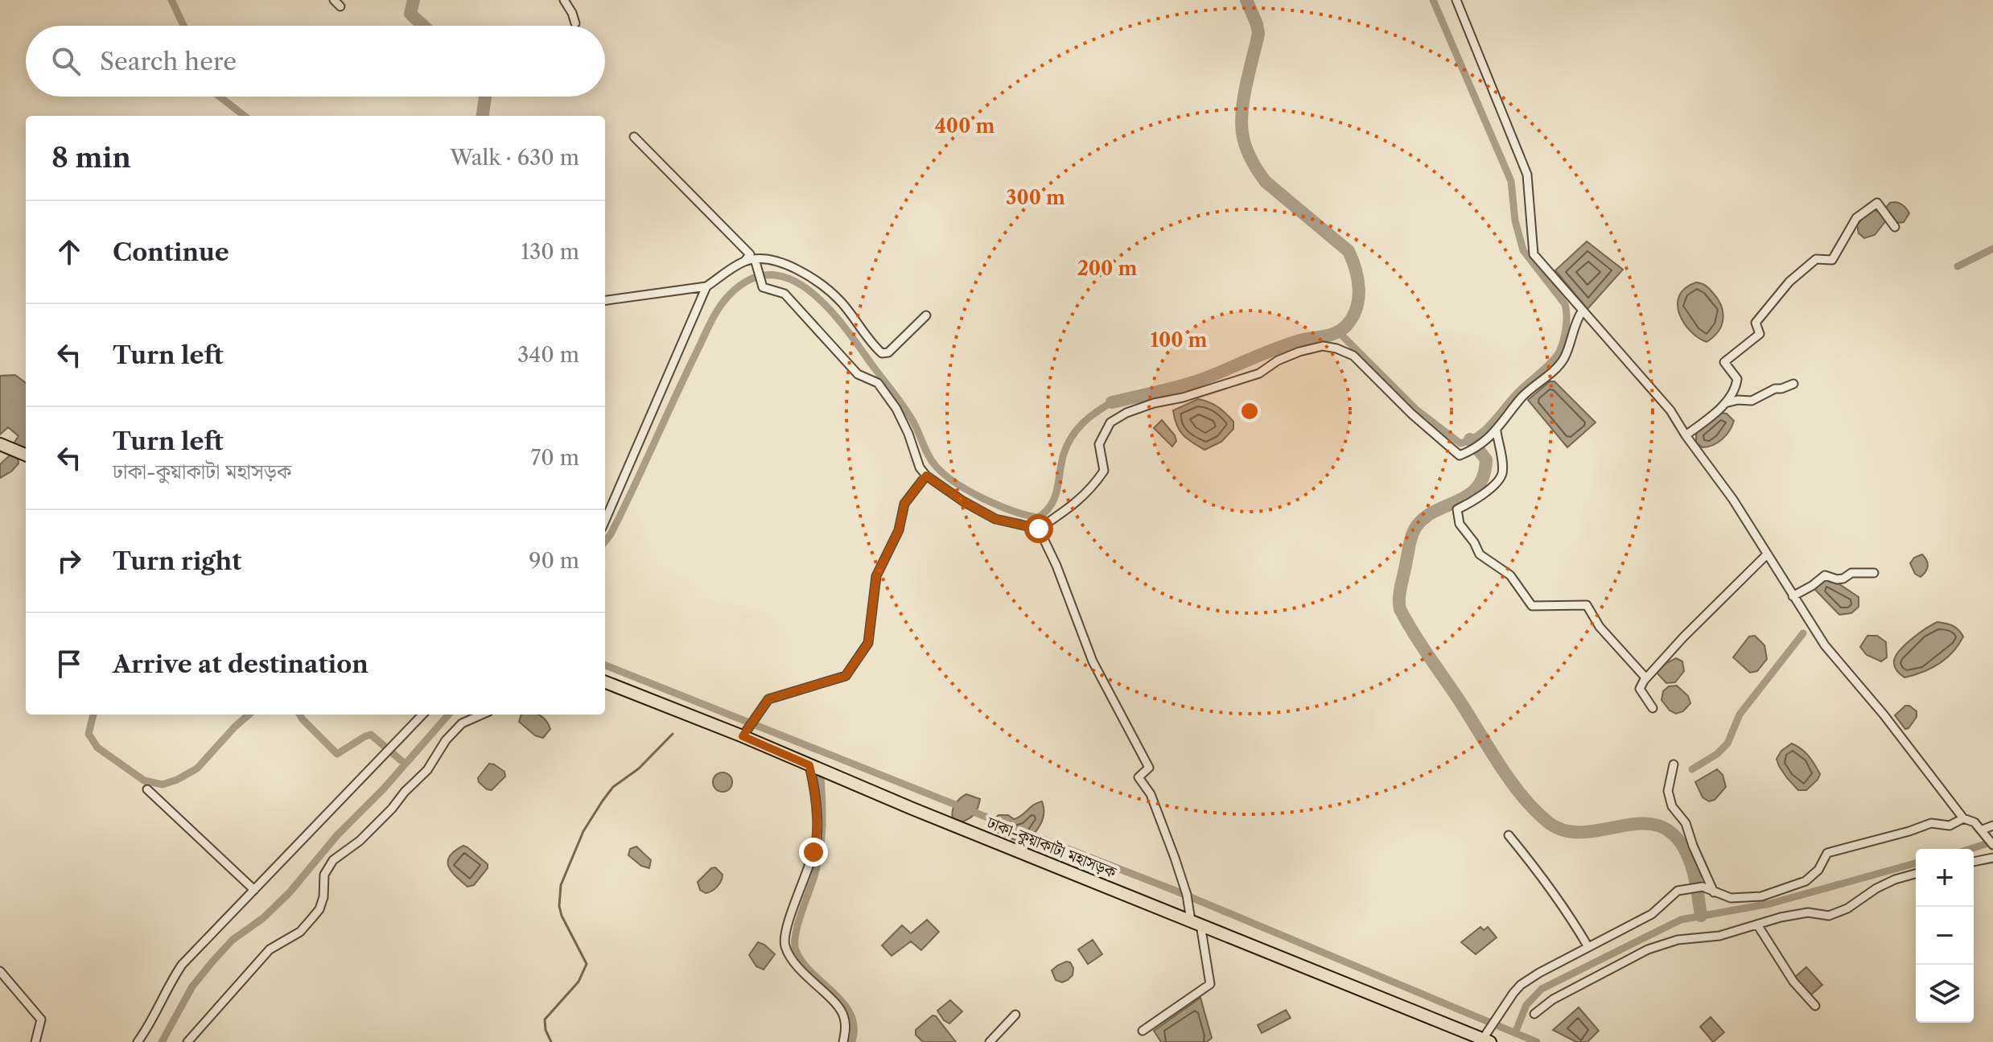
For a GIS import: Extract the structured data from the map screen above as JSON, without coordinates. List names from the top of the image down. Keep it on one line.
{"streets":{"main road":["ঢাকা-কুয়াকাটা মহাসড়ক"]},"page":{"search":"Search here","heading":["8 min","Walk · 630 m"],"list":[["Continue","130 m"],["Turn left","340 m"],["Turn left","ঢাকা-কুয়াকাটা মহাসড়ক","70 m"],["Turn right","90 m"],"Arrive at destination"],"map_buttons":["+","−"]},"rings":["400 m","300 m","200 m","100 m"]}
